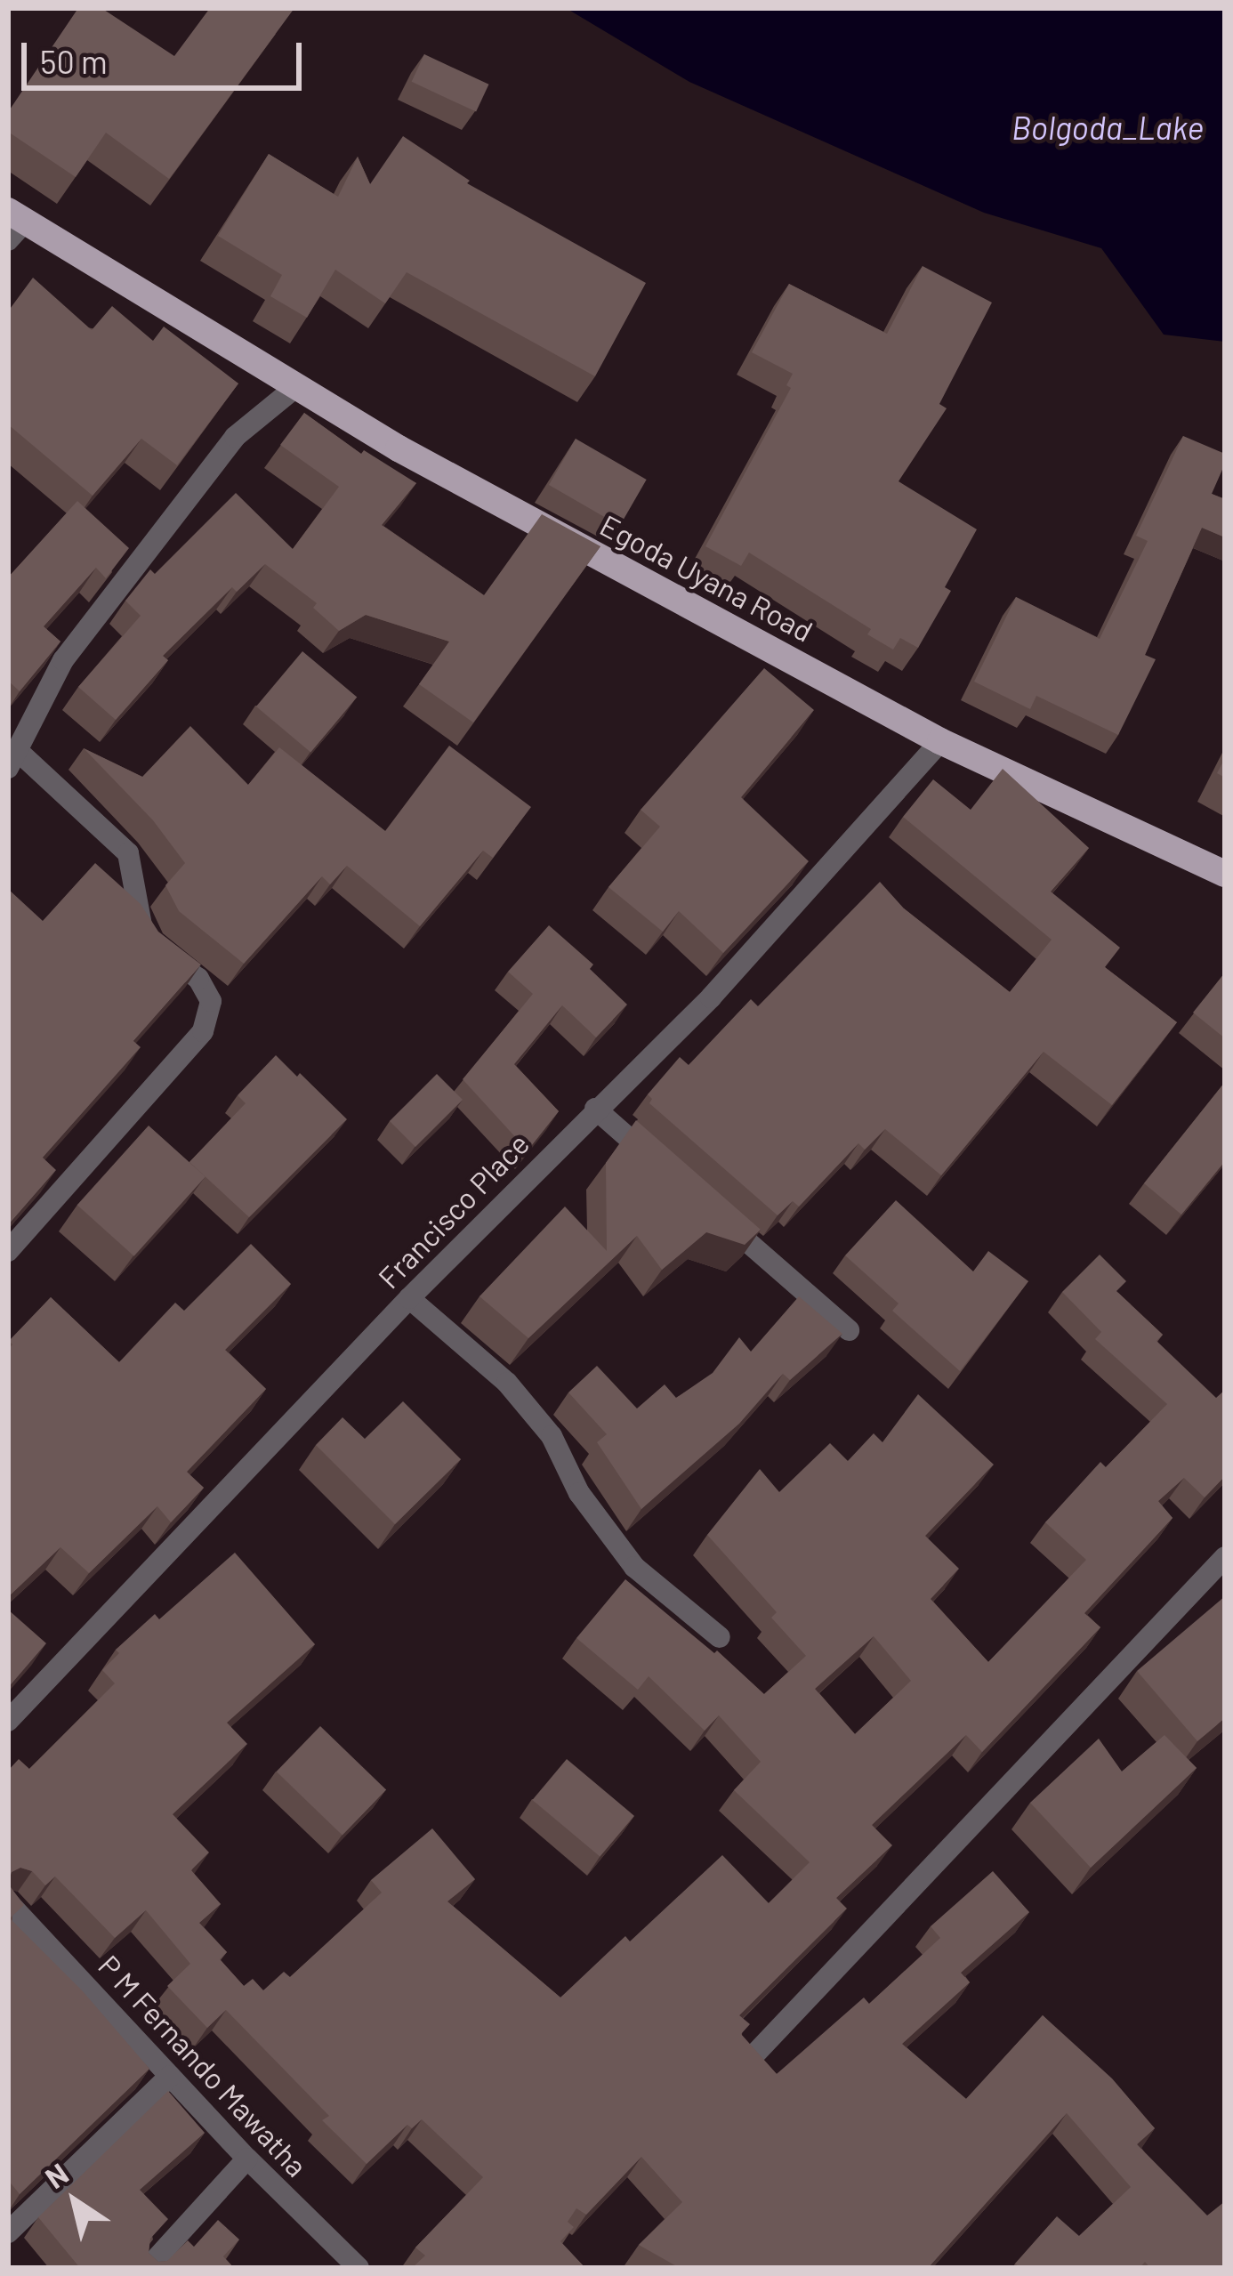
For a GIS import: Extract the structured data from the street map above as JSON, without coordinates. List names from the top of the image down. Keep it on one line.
{"streets":{"main road":["Egoda Uyana Road"],"street":["Francisco Place","P M Fernando Mawatha"]},"crossings":[["Egoda Uyana Road","Francisco Place"]],"water":["Bolgoda_Lake"],"scale_bar":"50 m","north":"top left"}
